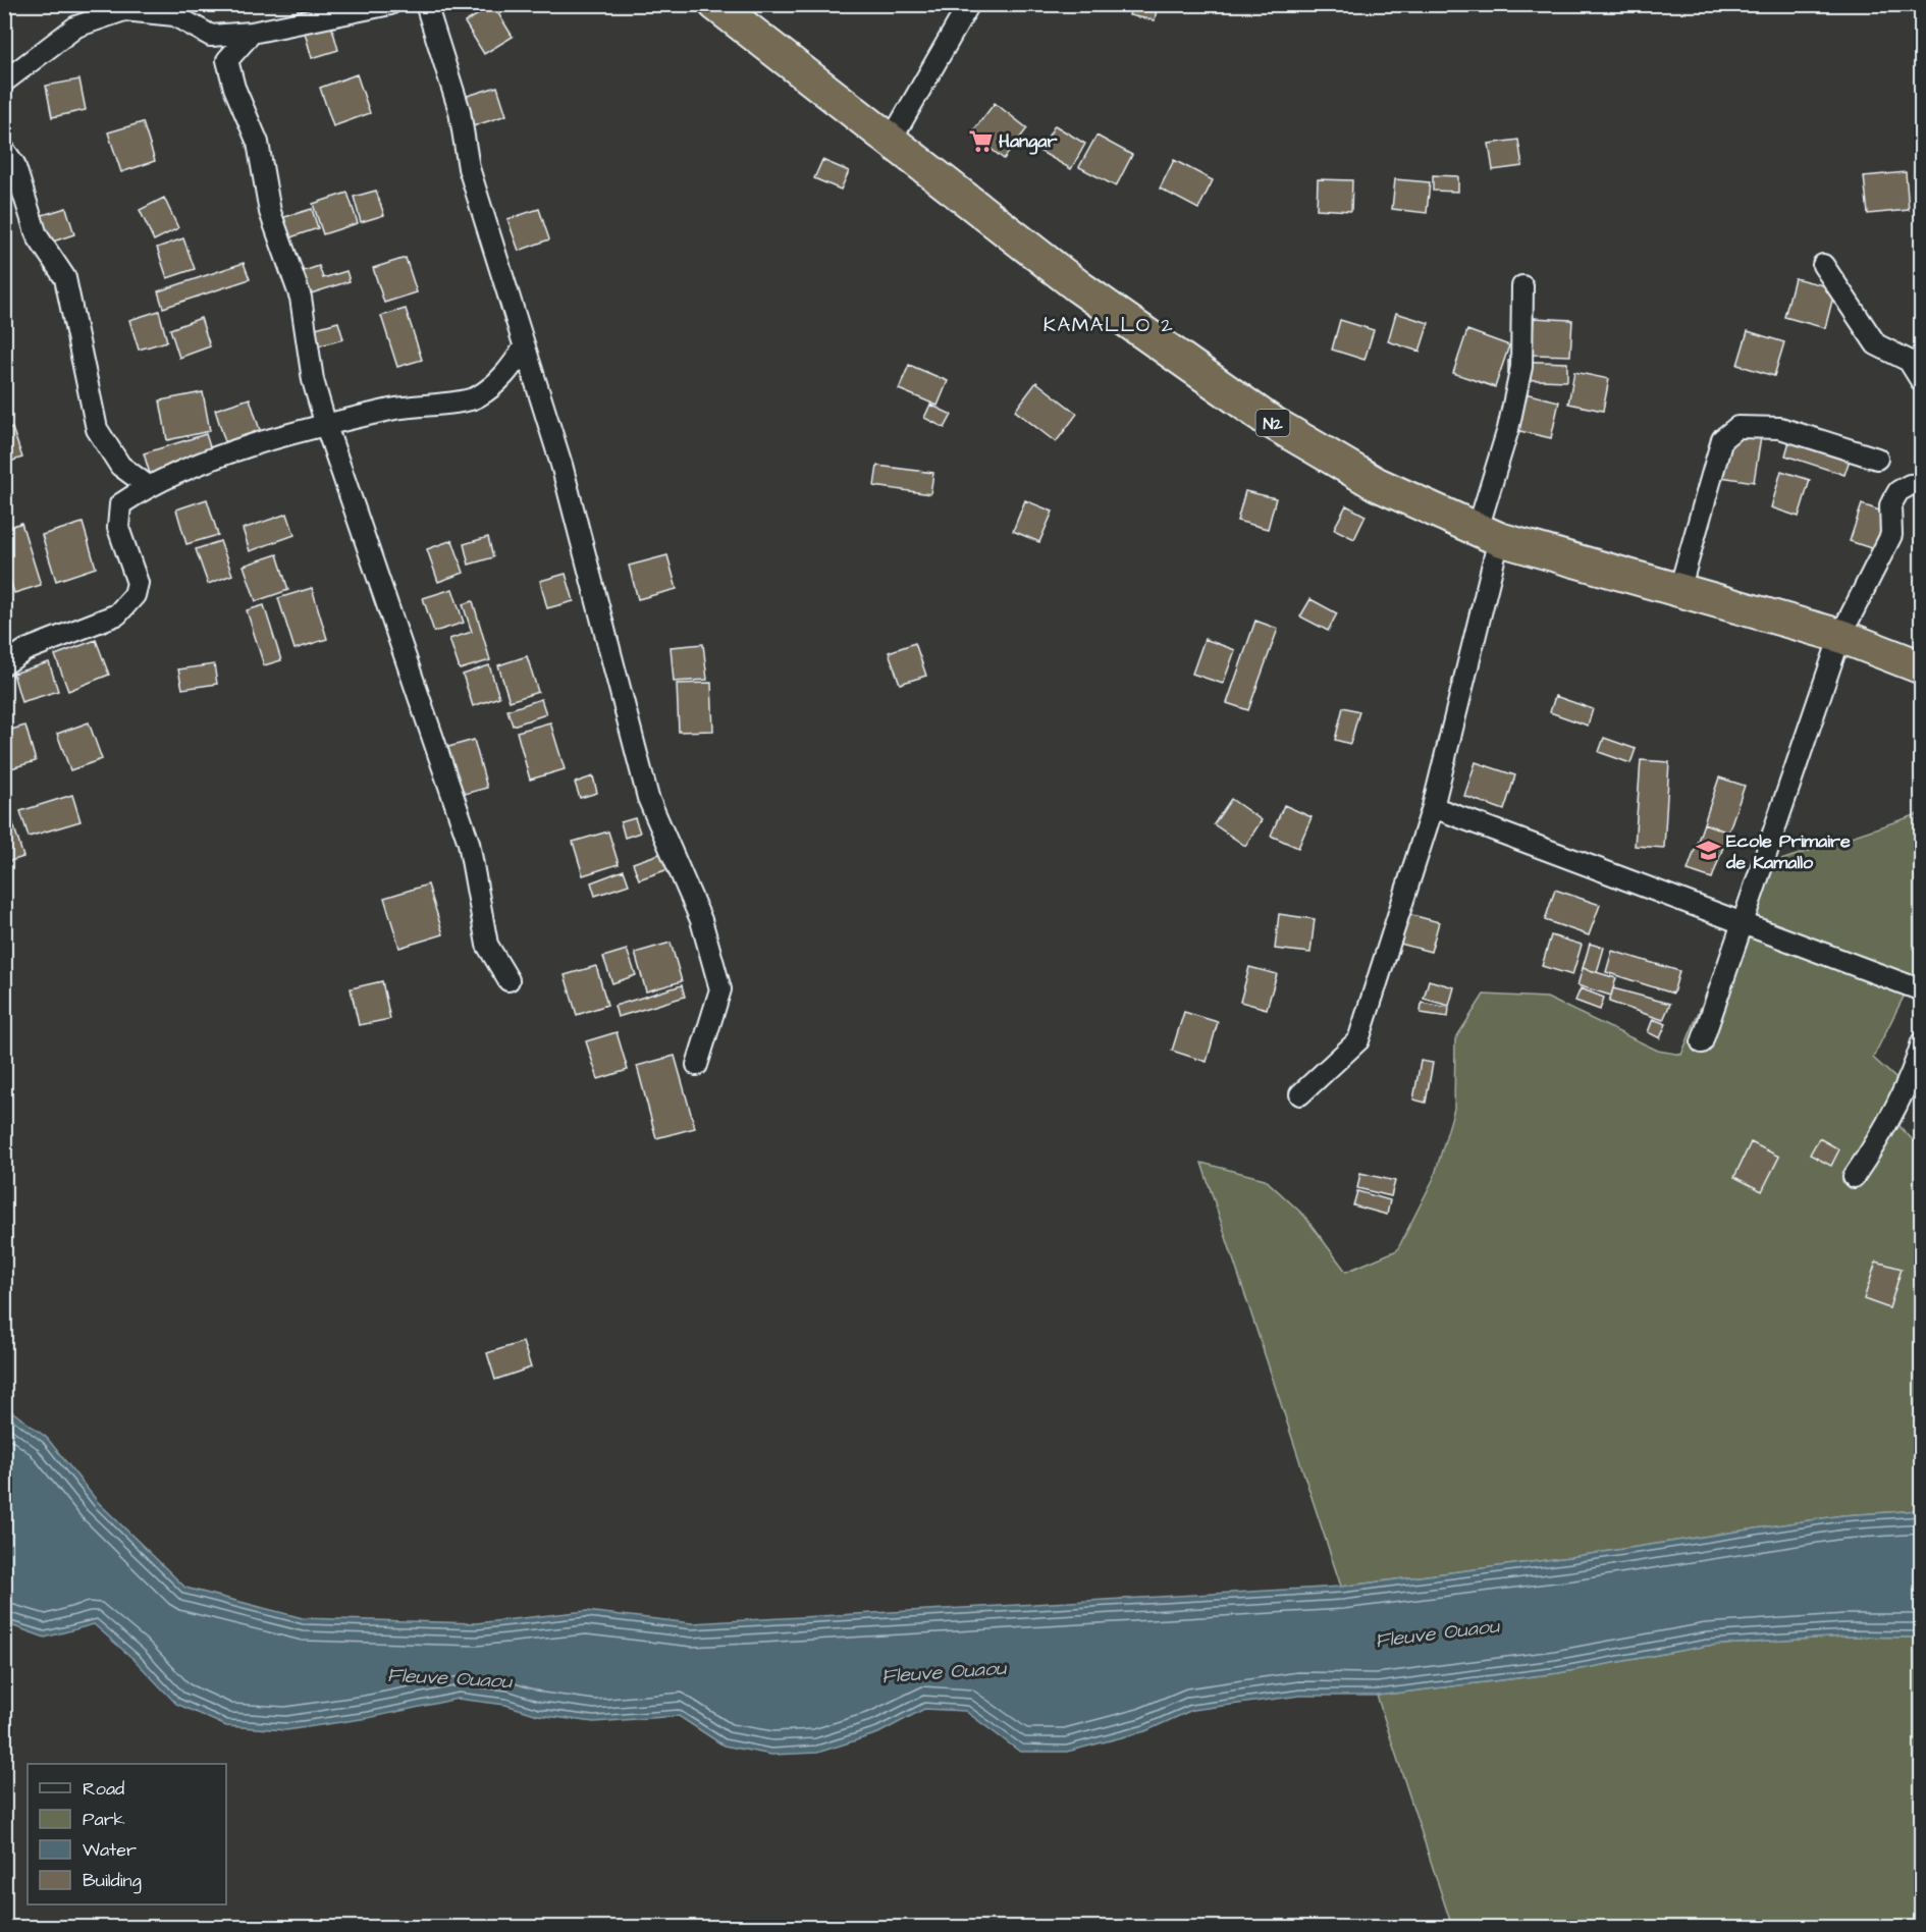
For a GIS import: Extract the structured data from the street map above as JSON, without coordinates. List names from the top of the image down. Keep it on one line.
{"streets":{"highway":["N2"]},"districts":["KAMALLO 2"],"water":["Fleuve Ouaou"],"places":{"supermarket":["Hangar"],"school or university":["Ecole Primaire de Kamallo"]},"legend":["Road","Park","Water","Building"]}
